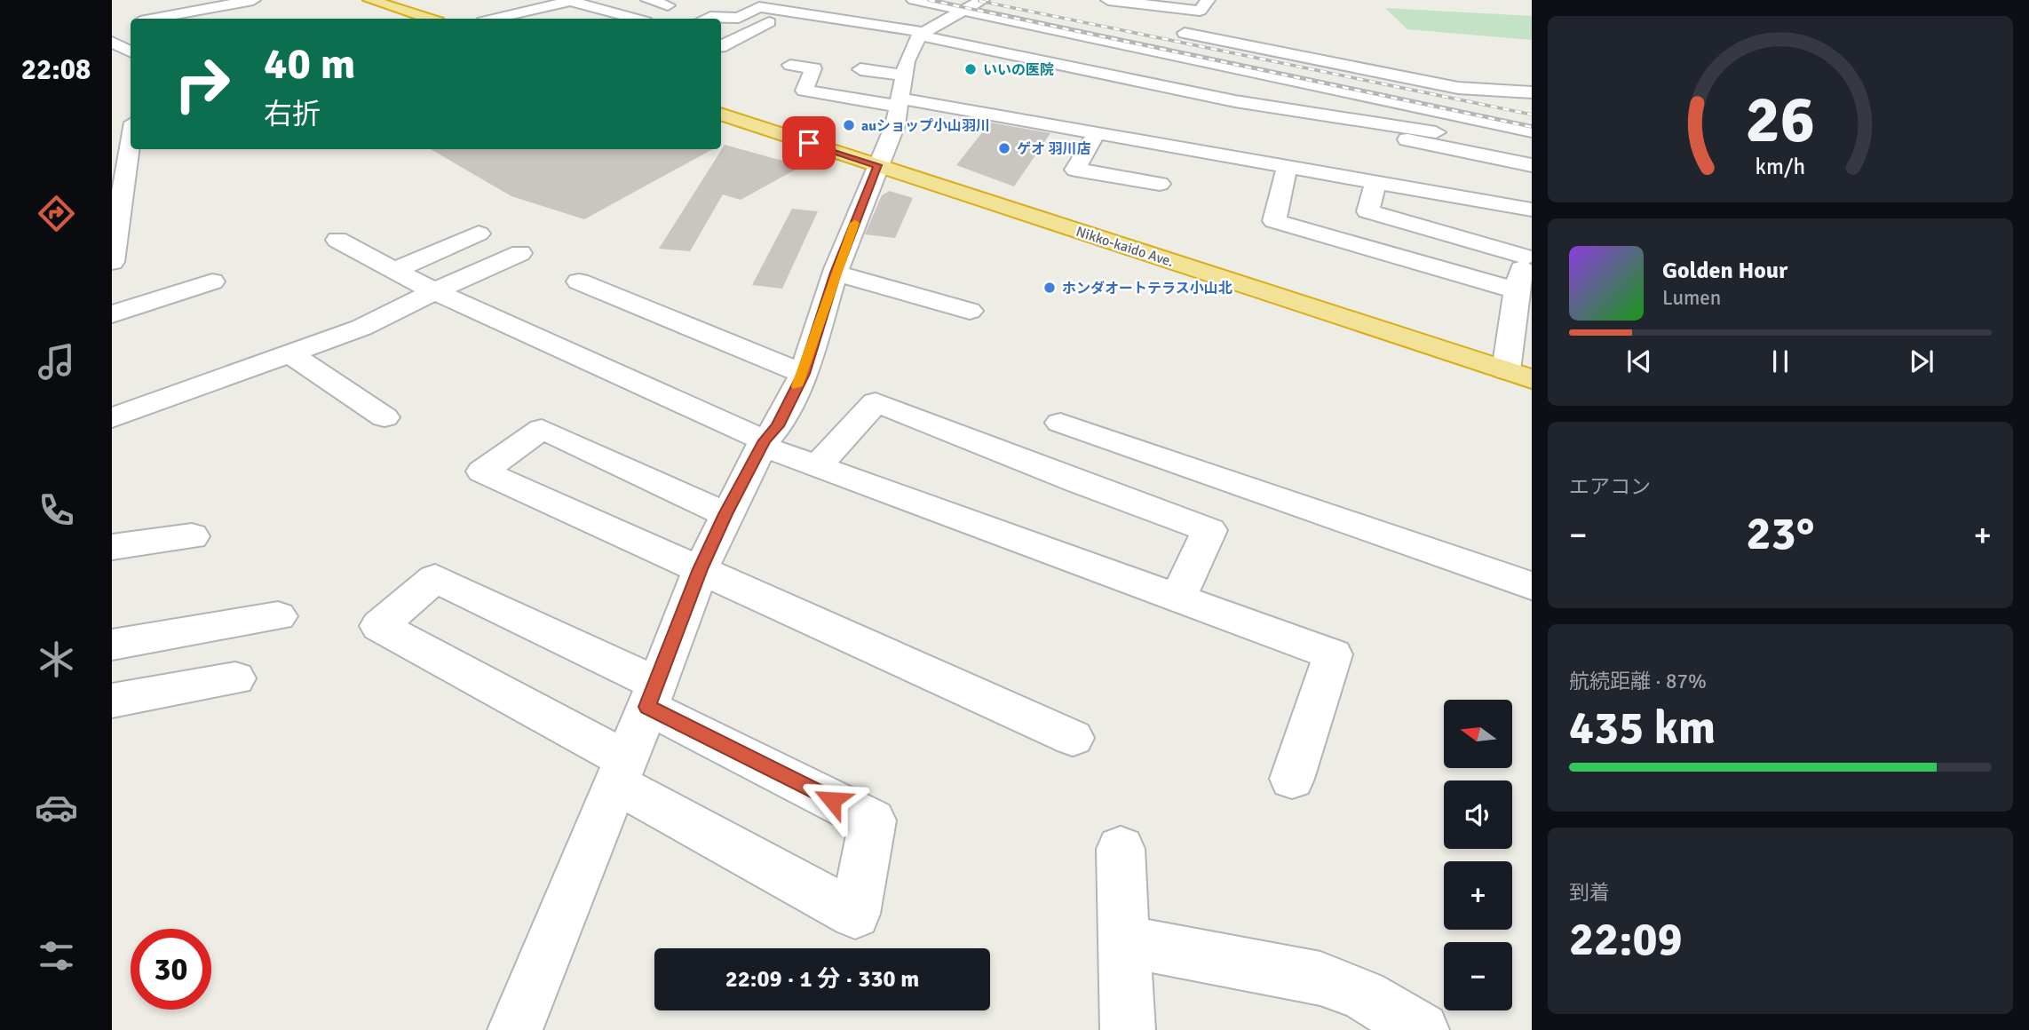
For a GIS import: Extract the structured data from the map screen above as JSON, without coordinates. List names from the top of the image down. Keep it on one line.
{"streets":{"highway":["Nikko-kaido Ave."]},"places":["いいの医院","auショップ小山羽川","ゲオ 羽川店","ホンダオートテラス小山北"],"north":"left","page":{"tabs":"22:08","turn":["40 m","右折"],"song":["Golden Hour","Lumen"],"tile":["エアコン",["航続距離 · 87%","435 km"],["到着","22:09"]],"heat":["−","23°","+"],"map_buttons":["+","−"],"limit":"30","trip":"22:09 · 1 分 · 330 m","gauge":["26","km/h"]}}
